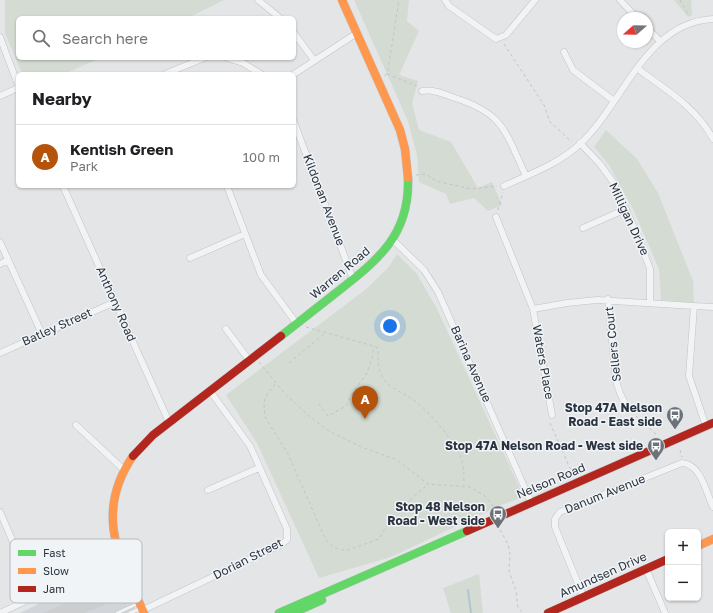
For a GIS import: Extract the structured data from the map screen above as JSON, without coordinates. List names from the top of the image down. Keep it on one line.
{"streets":{"street":["Kildonan Avenue","Milligan Drive","Warren Road","Anthony Road","Batley Street","Sellers Court","Waters Place","Barina Avenue","Nelson Road","Danum Avenue","Dorian Street","Amundsen Drive"]},"crossings":[["Kildonan Avenue","Warren Road"],["Milligan Drive","Waters Place"],["Warren Road","Anthony Road"],["Warren Road","Barina Avenue"],["Warren Road","Dorian Street"],["Anthony Road","Batley Street"],["Sellers Court","Waters Place"],["Barina Avenue","Nelson Road"],["Danum Avenue","Amundsen Drive"]],"places":{"bus stop":["Stop 47A Nelson Road - East side","Stop 47A Nelson Road - West side","Stop 48 Nelson Road - West side"]},"legend":["Fast","Slow","Jam"],"north":"left","page":{"search":"Search here","heading":"Nearby","list":[{"mark":"A","name":"Kentish Green","note":"Park","value":"100 m"}],"pins":"A","map_buttons":["+","−"]}}
